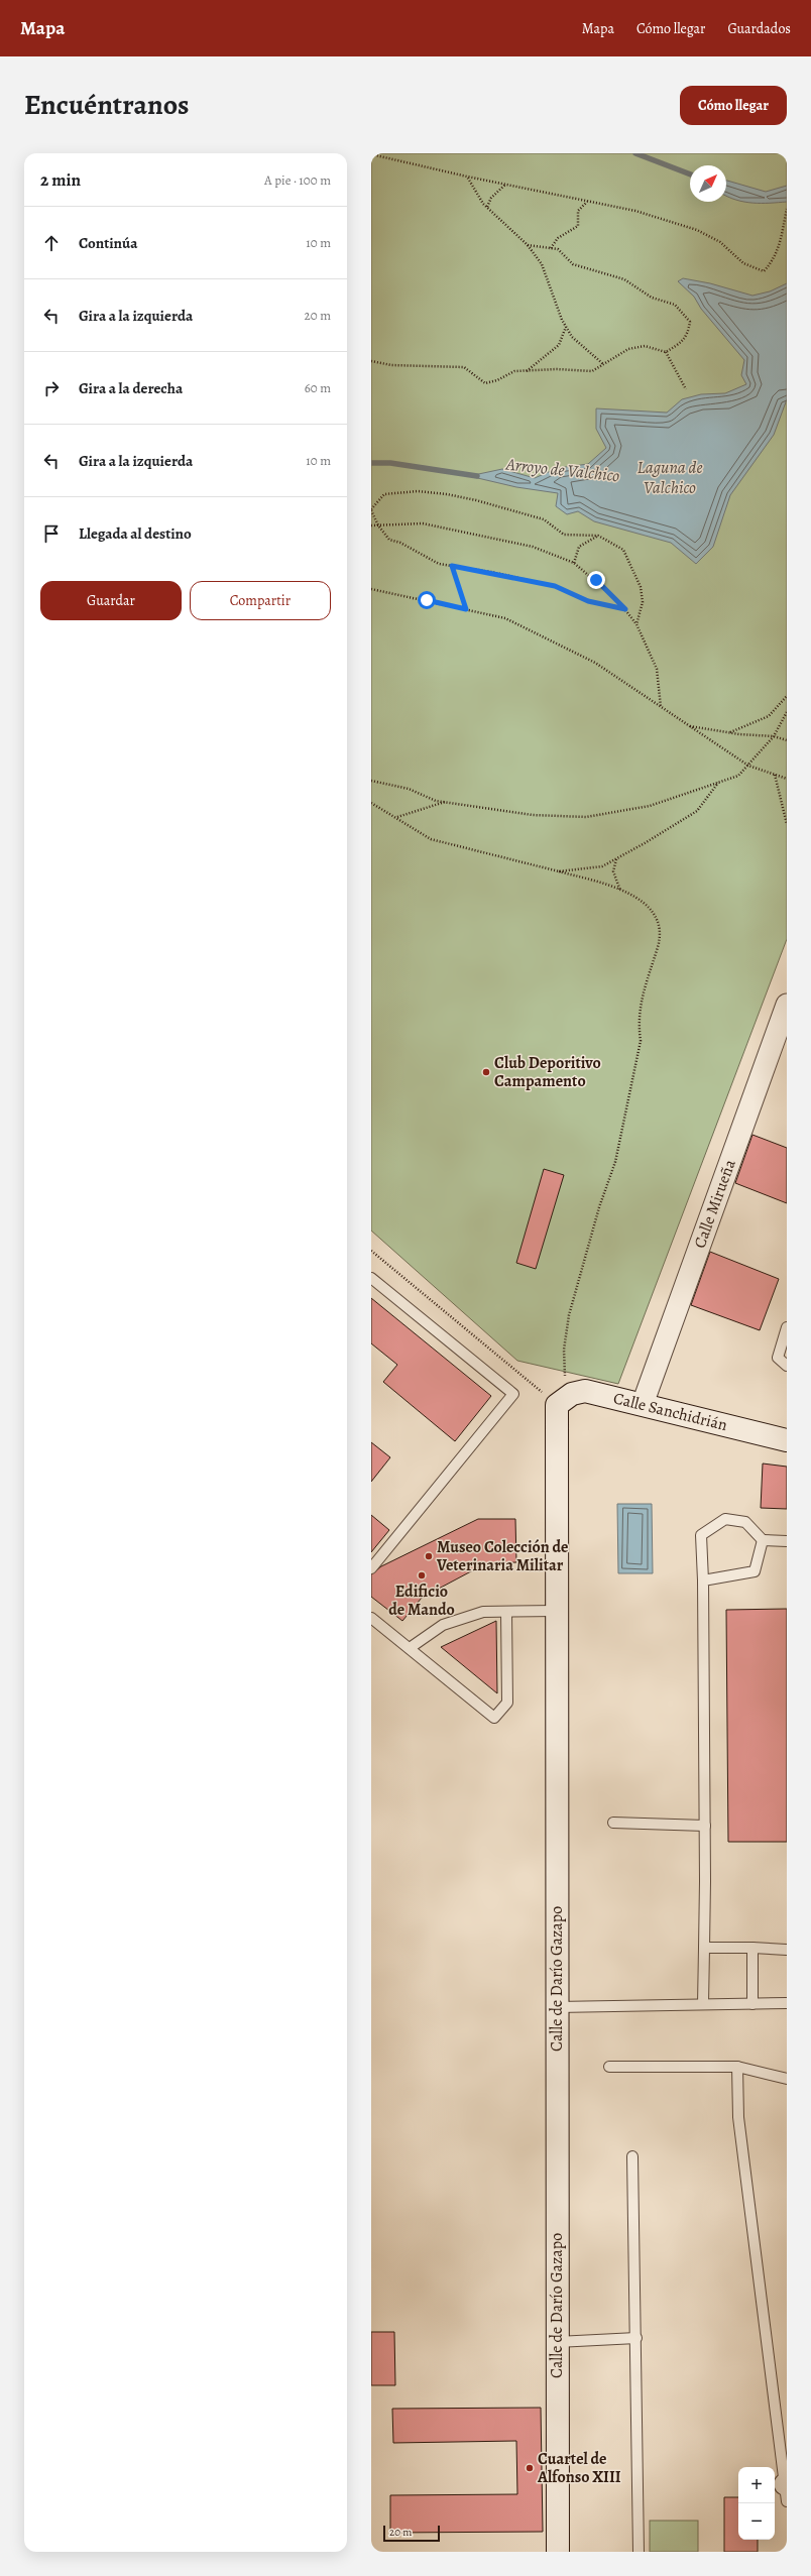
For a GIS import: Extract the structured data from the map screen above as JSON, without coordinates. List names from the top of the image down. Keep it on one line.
{"streets":{"street":["Calle Mirueña","Calle Sanchidrián","Calle de Darío Gazapo"]},"crossings":[["Calle Mirueña","Calle Sanchidrián"],["Calle Sanchidrián","Calle de Darío Gazapo"]],"water":["Laguna de Valchico","Arroyo de Valchico"],"places":["Club Deporitivo Campamento","Museo Colección de Veterinaria Militar","Edificio de Mando","Cuartel de Alfonso XIII"],"scale_bar":"20 m","north":"top right","page":{"header":"Mapa","nav":["Mapa","Cómo llegar","Guardados"],"title":"Encuéntranos","buttons":["Cómo llegar",["Guardar","Compartir"]],"heading":["2 min","A pie · 100 m"],"list":[["Continúa","10 m"],["Gira a la izquierda","20 m"],["Gira a la derecha","60 m"],["Gira a la izquierda","10 m"],"Llegada al destino"],"map_buttons":["+","−"],"scale":"20 m"}}
